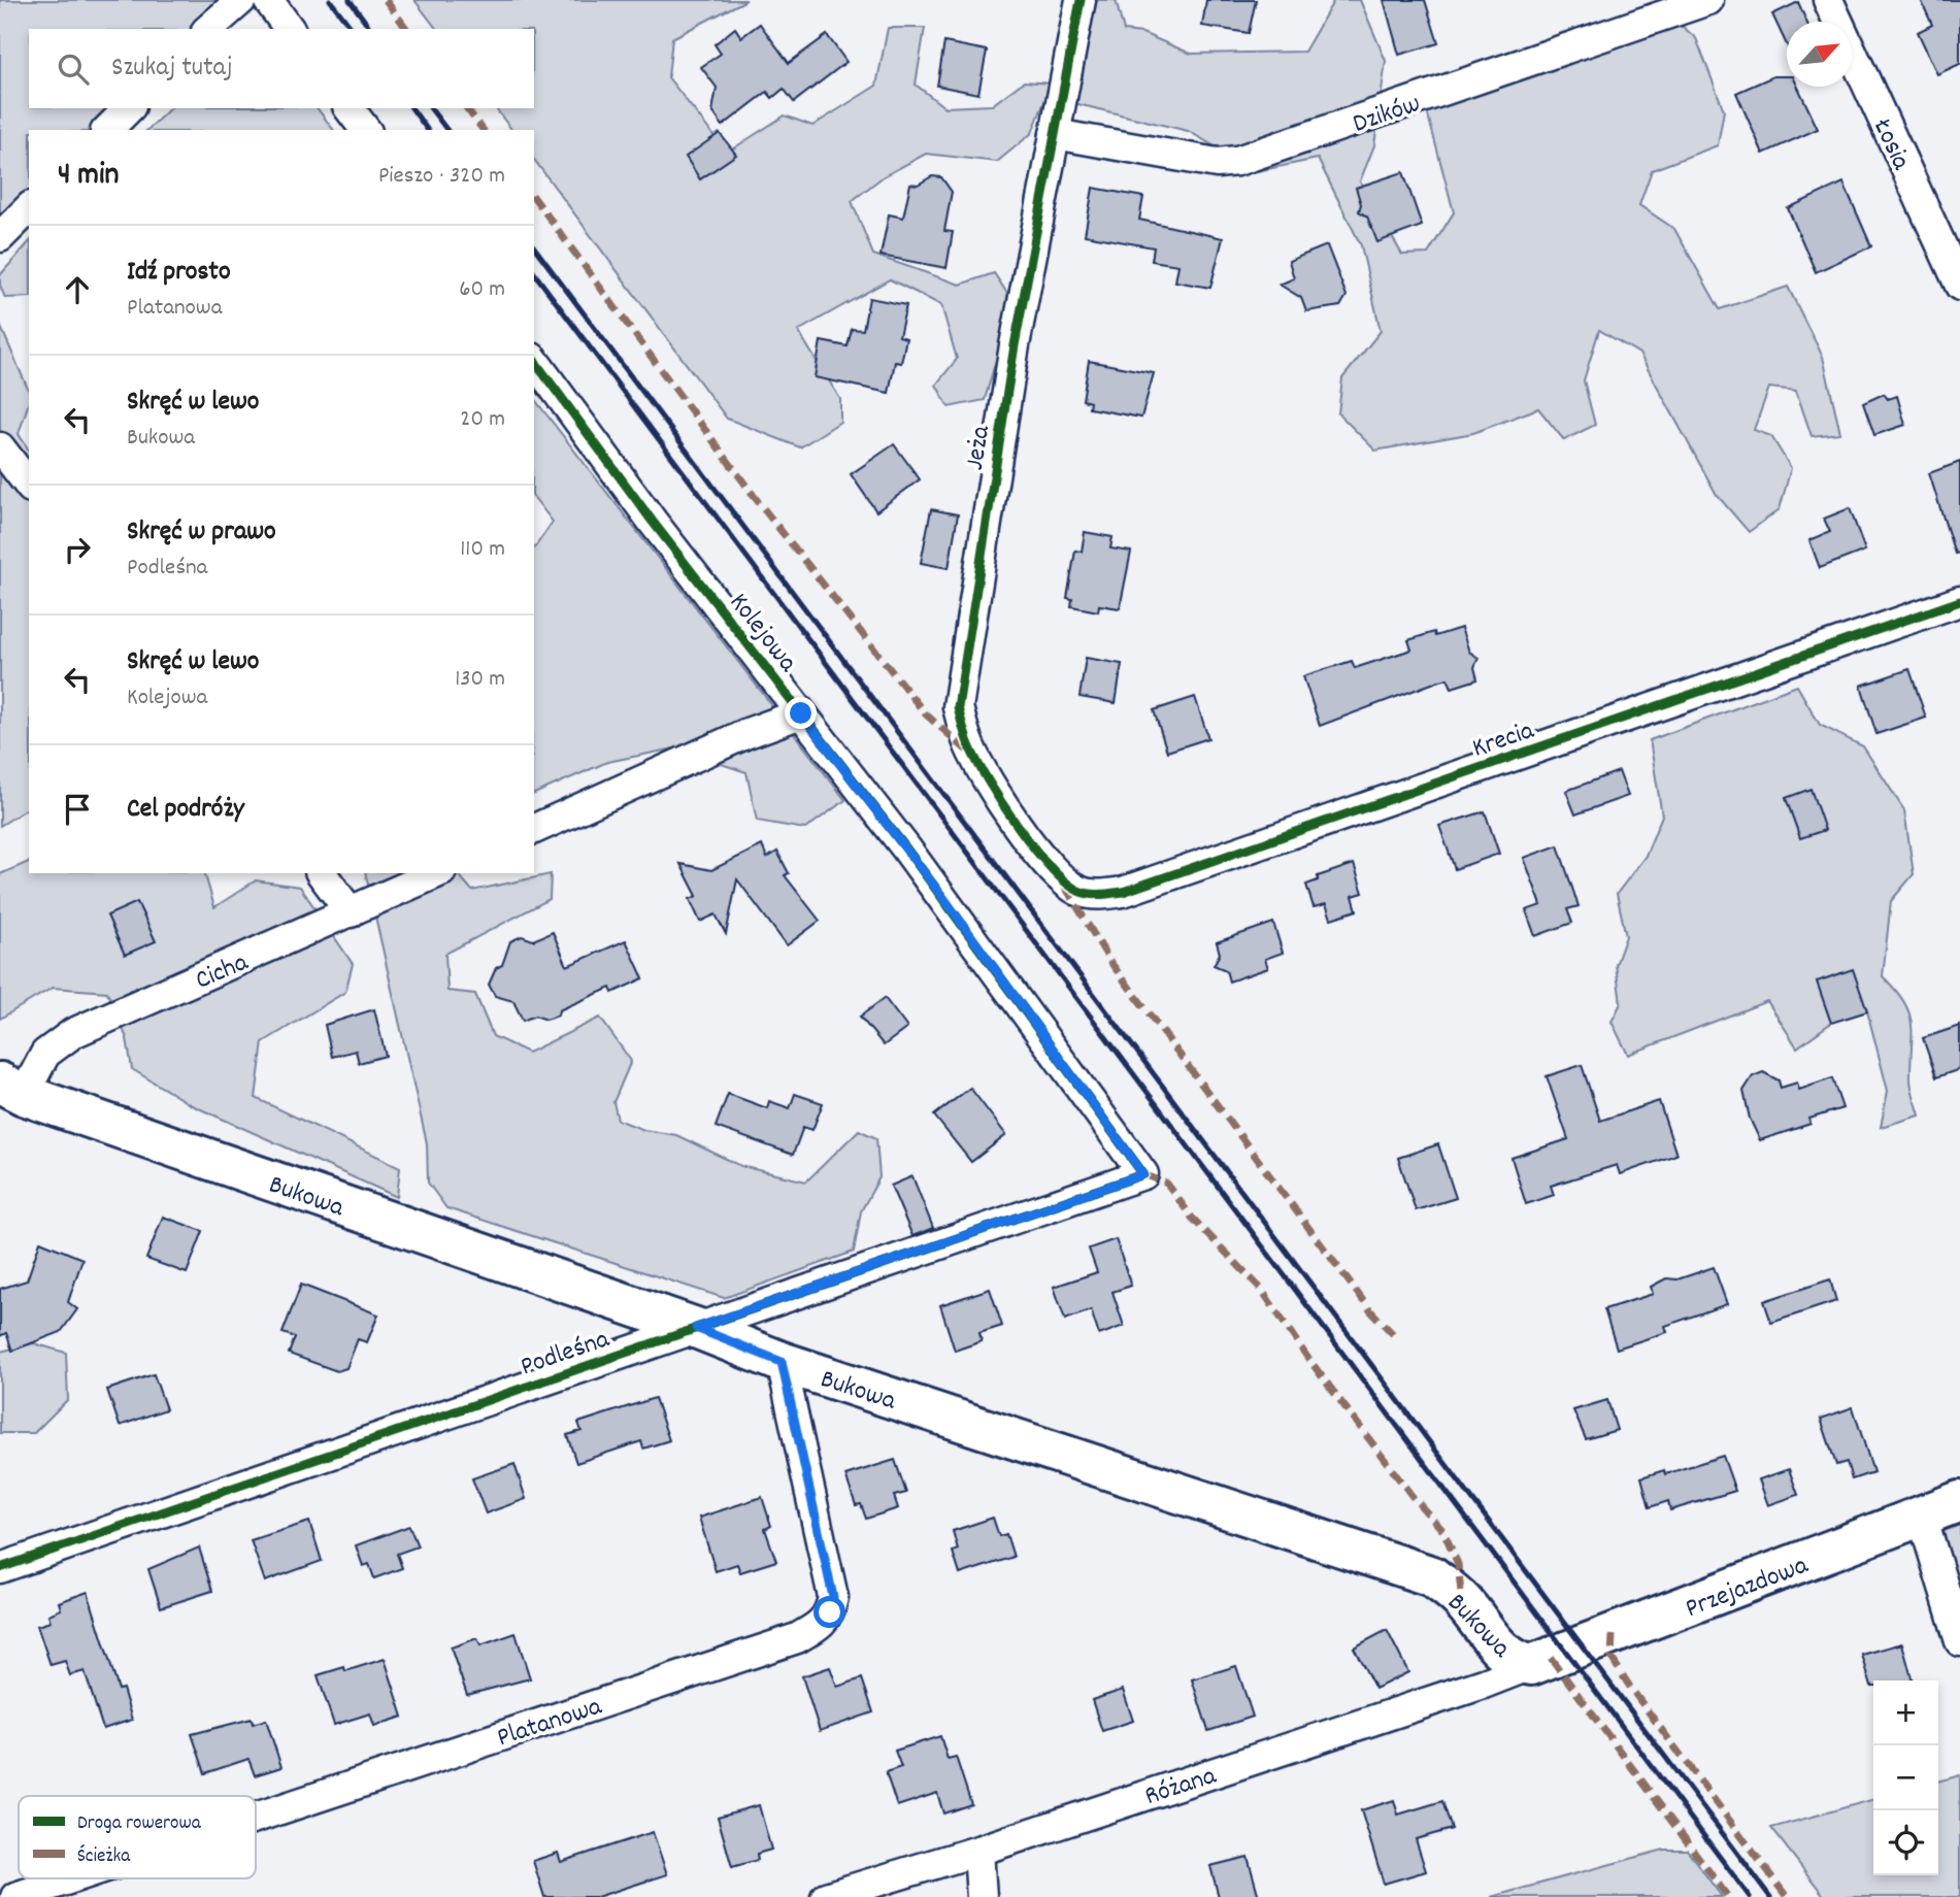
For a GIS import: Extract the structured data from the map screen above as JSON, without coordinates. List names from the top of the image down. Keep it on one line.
{"streets":{"street":["Dzików","Łosia","Jeża","Kolejowa","Krecia","Cicha","Bukowa","Podleśna","Przejazdowa","Platanowa","Różana"]},"crossings":[["Dzików","Jeża"],["Jeża","Krecia"],["Kolejowa","Podleśna"],["Cicha","Bukowa"],["Bukowa","Podleśna"],["Bukowa","Przejazdowa"],["Bukowa","Platanowa"],["Bukowa","Różana"],["Przejazdowa","Różana"]],"legend":["Droga rowerowa","Ścieżka"],"north":"top right","page":{"search":"Szukaj tutaj","heading":["4 min","Pieszo · 320 m"],"list":[["Idź prosto","Platanowa","60 m"],["Skręć w lewo","Bukowa","20 m"],["Skręć w prawo","Podleśna","110 m"],["Skręć w lewo","Kolejowa","130 m"],"Cel podróży"],"map_buttons":["+","−"]}}
